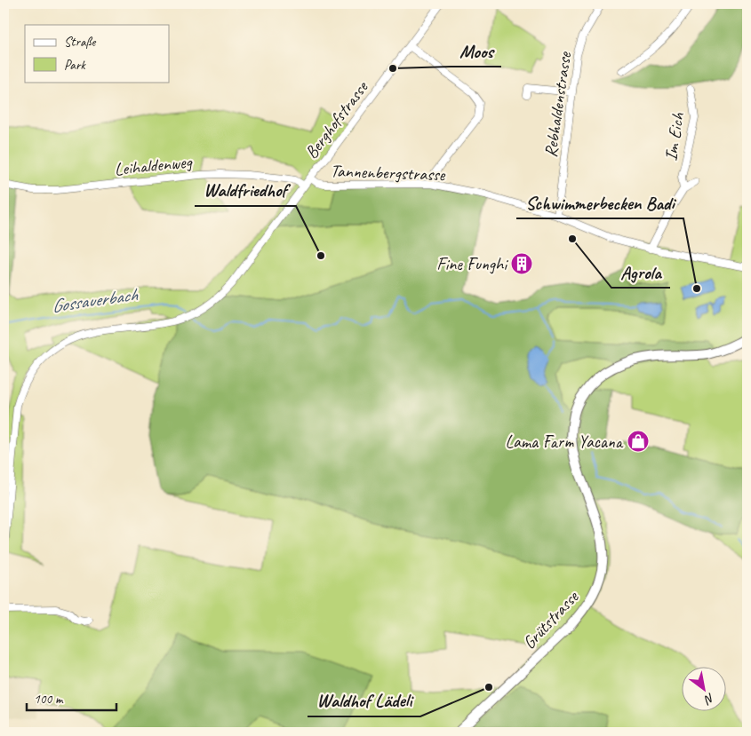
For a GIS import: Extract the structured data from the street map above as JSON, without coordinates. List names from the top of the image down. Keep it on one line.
{"streets":{"main road":["Grütstrasse"],"street":["Rebhaldenstrasse","Berghofstrasse","Im Eich","Leihaldenweg","Tannenbergstrasse"]},"crossings":[["Rebhaldenstrasse","Tannenbergstrasse"],["Berghofstrasse","Leihaldenweg"],["Berghofstrasse","Tannenbergstrasse"],["Im Eich","Tannenbergstrasse"]],"water":["Gossauerbach"],"places":{"other":["Moos","Agrola","Waldfriedhof","Schwimmerbecken Badi","Waldhof Lädeli"],"building":["Fine Funghi"],"shop":["Lama Farm Yacana"]},"legend":["Straße","Park"],"scale_bar":"100 m","north":"bottom right"}
